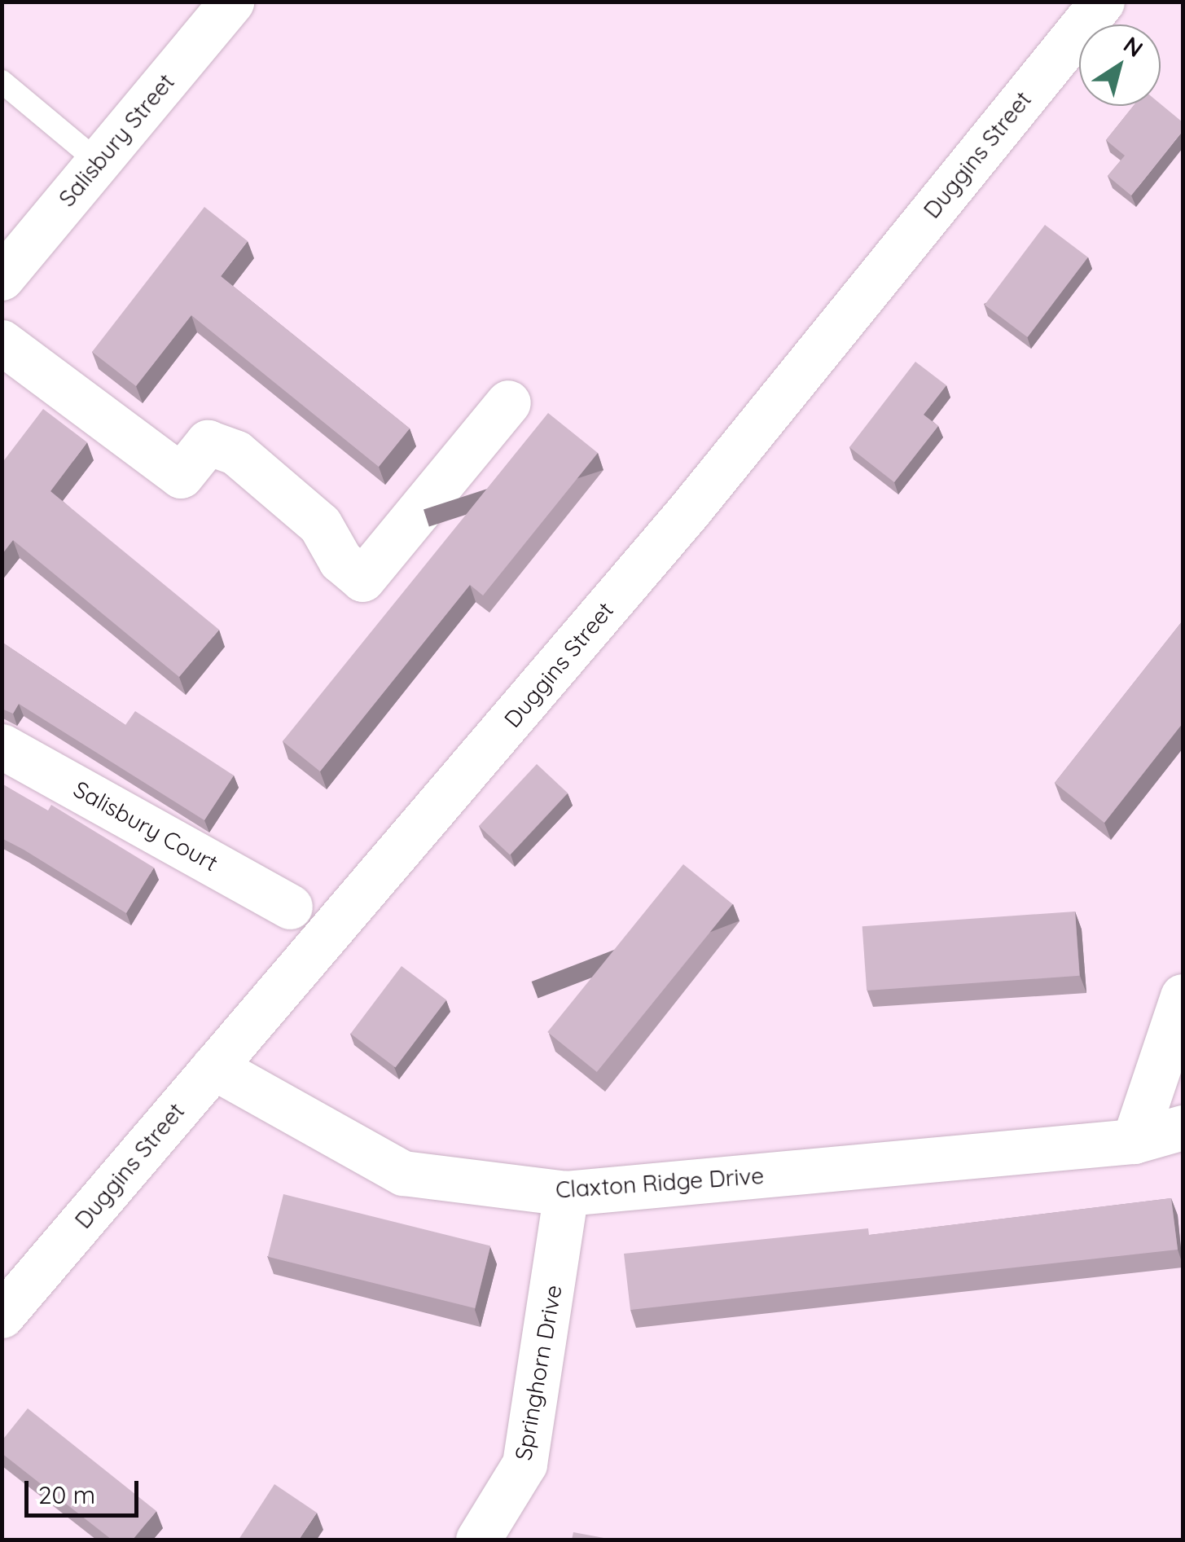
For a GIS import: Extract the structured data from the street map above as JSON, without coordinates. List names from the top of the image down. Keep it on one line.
{"streets":{"street":["Salisbury Street","Duggins Street","Salisbury Court","Claxton Ridge Drive","Springhorn Drive"]},"crossings":[["Duggins Street","Claxton Ridge Drive"],["Claxton Ridge Drive","Springhorn Drive"]],"scale_bar":"20 m","north":"top right"}
